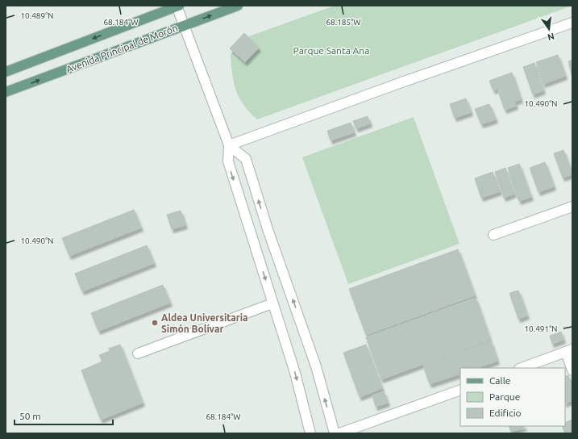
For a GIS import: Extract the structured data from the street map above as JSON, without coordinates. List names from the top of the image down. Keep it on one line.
{"streets":{"main road":["Avenida Principal de Morón"]},"parks":["Parque Santa Ana"],"places":["Aldea Universitaria Simón Bolívar"],"legend":["Calle","Parque","Edificio"],"scale_bar":"50 m","north":"bottom","coordinates":["10.489°N","68.184°W","68.185°W","10.490°N","10.491°N"]}
